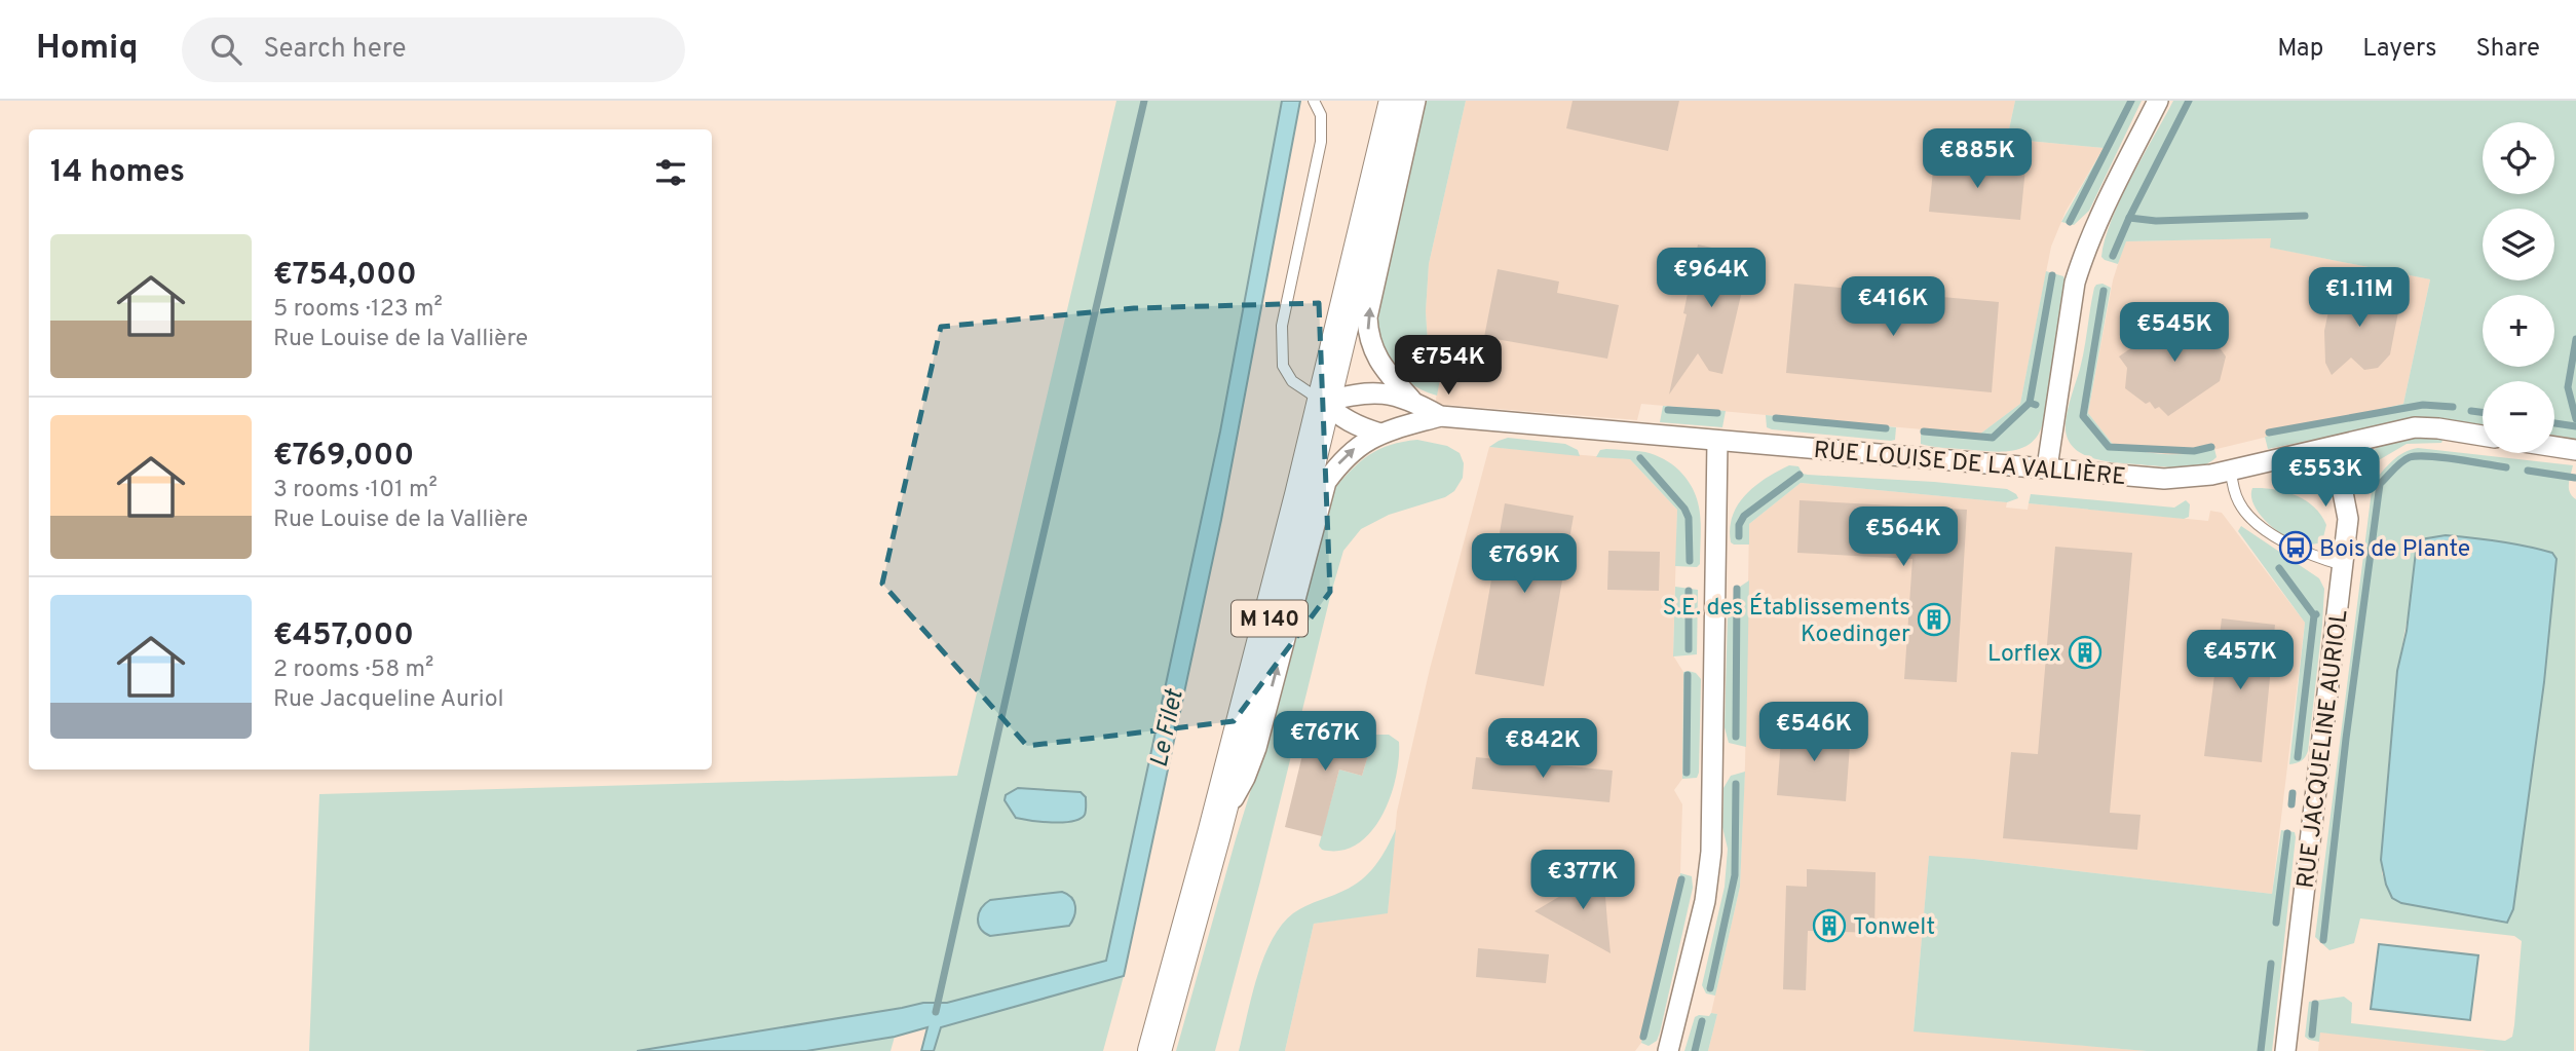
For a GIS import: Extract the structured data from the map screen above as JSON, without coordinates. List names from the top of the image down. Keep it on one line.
{"streets":{"main road":["M 140"],"street":["RUE LOUISE DE LA VALLIÈRE","RUE JACQUELINE AURIOL"]},"crossings":[["RUE LOUISE DE LA VALLIÈRE","M 140"],["RUE LOUISE DE LA VALLIÈRE","RUE JACQUELINE AURIOL"]],"one_way":["RUE LOUISE DE LA VALLIÈRE"],"water":["Le Filet"],"places":{"bus stop":["Bois de Plante"],"building":["S.E. des Établissements Koedinger","Lorflex","Tonwelt"]},"page":{"header":"Homiq","search":"Search here","nav":["Map","Layers","Share"],"map_buttons":["+","−"],"price":["€885K","€964K","€1.11M","€416K","€545K","€754K","€553K","€564K","€769K","€457K","€546K","€767K","€842K","€377K"],"heading":"14 homes","list":[{"name":"€754,000","note":"5 rooms · 123 m² · Rue Louise de la Vallière"},{"name":"€769,000","note":"3 rooms · 101 m² · Rue Louise de la Vallière"},{"name":"€457,000","note":"2 rooms · 58 m² · Rue Jacqueline Auriol"}]}}
